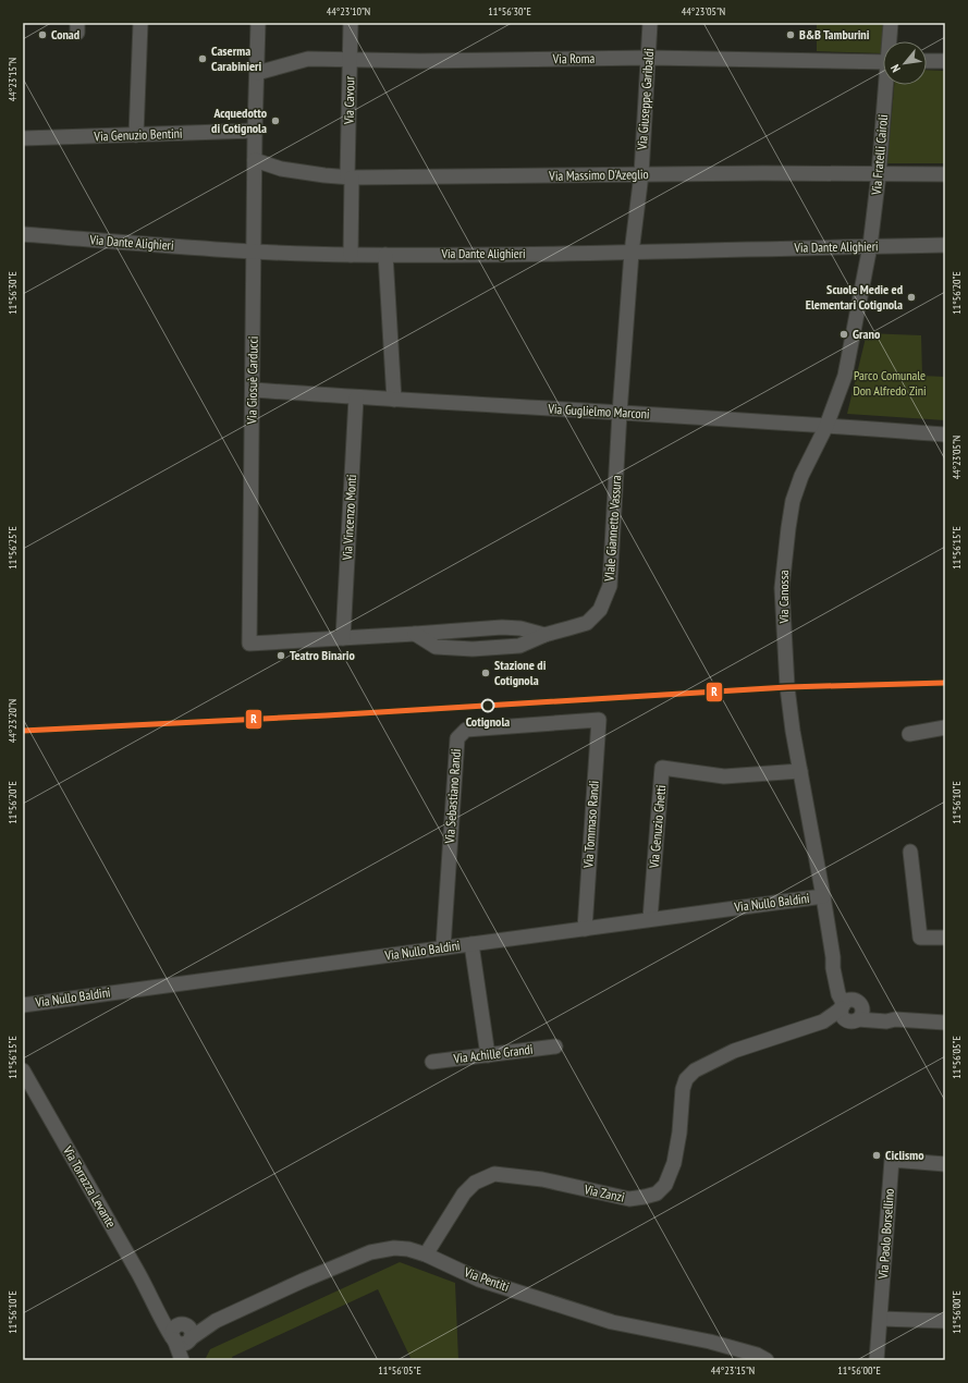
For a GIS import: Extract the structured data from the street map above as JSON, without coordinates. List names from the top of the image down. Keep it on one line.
{"streets":{"street":["Via Roma","Via Giuseppe Garibaldi","Via Cavour","Via Genuzio Bentini","Via Fratelli Cairoli","Via Massimo D'Azeglio","Via Dante Alighieri","Via Giosuè Carducci","Via Guglielmo Marconi","Via Vincenzo Monti","VIale Giannetto Vassura","Via Canossa","Via Sebastiano Randi","Via Tommaso Randi","Via Genuzio Ghetti","Via Nullo Baldini","Via Achille Grandi","Via Torrazza Levante","Via Zanzi","Via Paolo Borsellino","Via Pentiti"]},"crossings":[["Via Roma","Via Giuseppe Garibaldi"],["Via Roma","Via Cavour"],["Via Roma","Via Giosuè Carducci"],["Via Giuseppe Garibaldi","Via Massimo D'Azeglio"],["Via Giuseppe Garibaldi","Via Dante Alighieri"],["Via Giuseppe Garibaldi","VIale Giannetto Vassura"],["Via Cavour","Via Massimo D'Azeglio"],["Via Cavour","Via Dante Alighieri"],["Via Genuzio Bentini","Via Giosuè Carducci"],["Via Fratelli Cairoli","Via Massimo D'Azeglio"],["Via Fratelli Cairoli","Via Dante Alighieri"],["Via Fratelli Cairoli","Via Canossa"],["Via Massimo D'Azeglio","Via Giosuè Carducci"],["Via Dante Alighieri","Via Giosuè Carducci"],["Via Dante Alighieri","VIale Giannetto Vassura"],["Via Dante Alighieri","Via Canossa"],["Via Giosuè Carducci","Via Guglielmo Marconi"],["Via Giosuè Carducci","Via Vincenzo Monti"],["Via Guglielmo Marconi","Via Vincenzo Monti"],["Via Guglielmo Marconi","VIale Giannetto Vassura"],["Via Guglielmo Marconi","Via Canossa"],["Via Canossa","Via Genuzio Ghetti"],["Via Canossa","Via Nullo Baldini"],["Via Canossa","Via Zanzi"],["Via Sebastiano Randi","Via Tommaso Randi"],["Via Sebastiano Randi","Via Nullo Baldini"],["Via Tommaso Randi","Via Nullo Baldini"],["Via Genuzio Ghetti","Via Nullo Baldini"],["Via Torrazza Levante","Via Pentiti"],["Via Zanzi","Via Pentiti"]],"parks":["Parco Comunale Don Alfredo Zini"],"places":["Conad","B&B Tamburini","Caserma Carabinieri","Acquedotto di Cotignola","Scuole Medie ed Elementari Cotignola","Grano","Teatro Binario","Stazione di Cotignola","Cotignola","Ciclismo"],"lines":["transit line R"],"north":"bottom left","coordinates":["44°23'10\"N","11°56'30\"E","44°23'05\"N","44°23'15\"N","11°56'20\"E","11°56'15\"E","11°56'25\"E","44°23'20\"N","11°56'10\"E","11°56'05\"E","11°56'00\"E"]}
